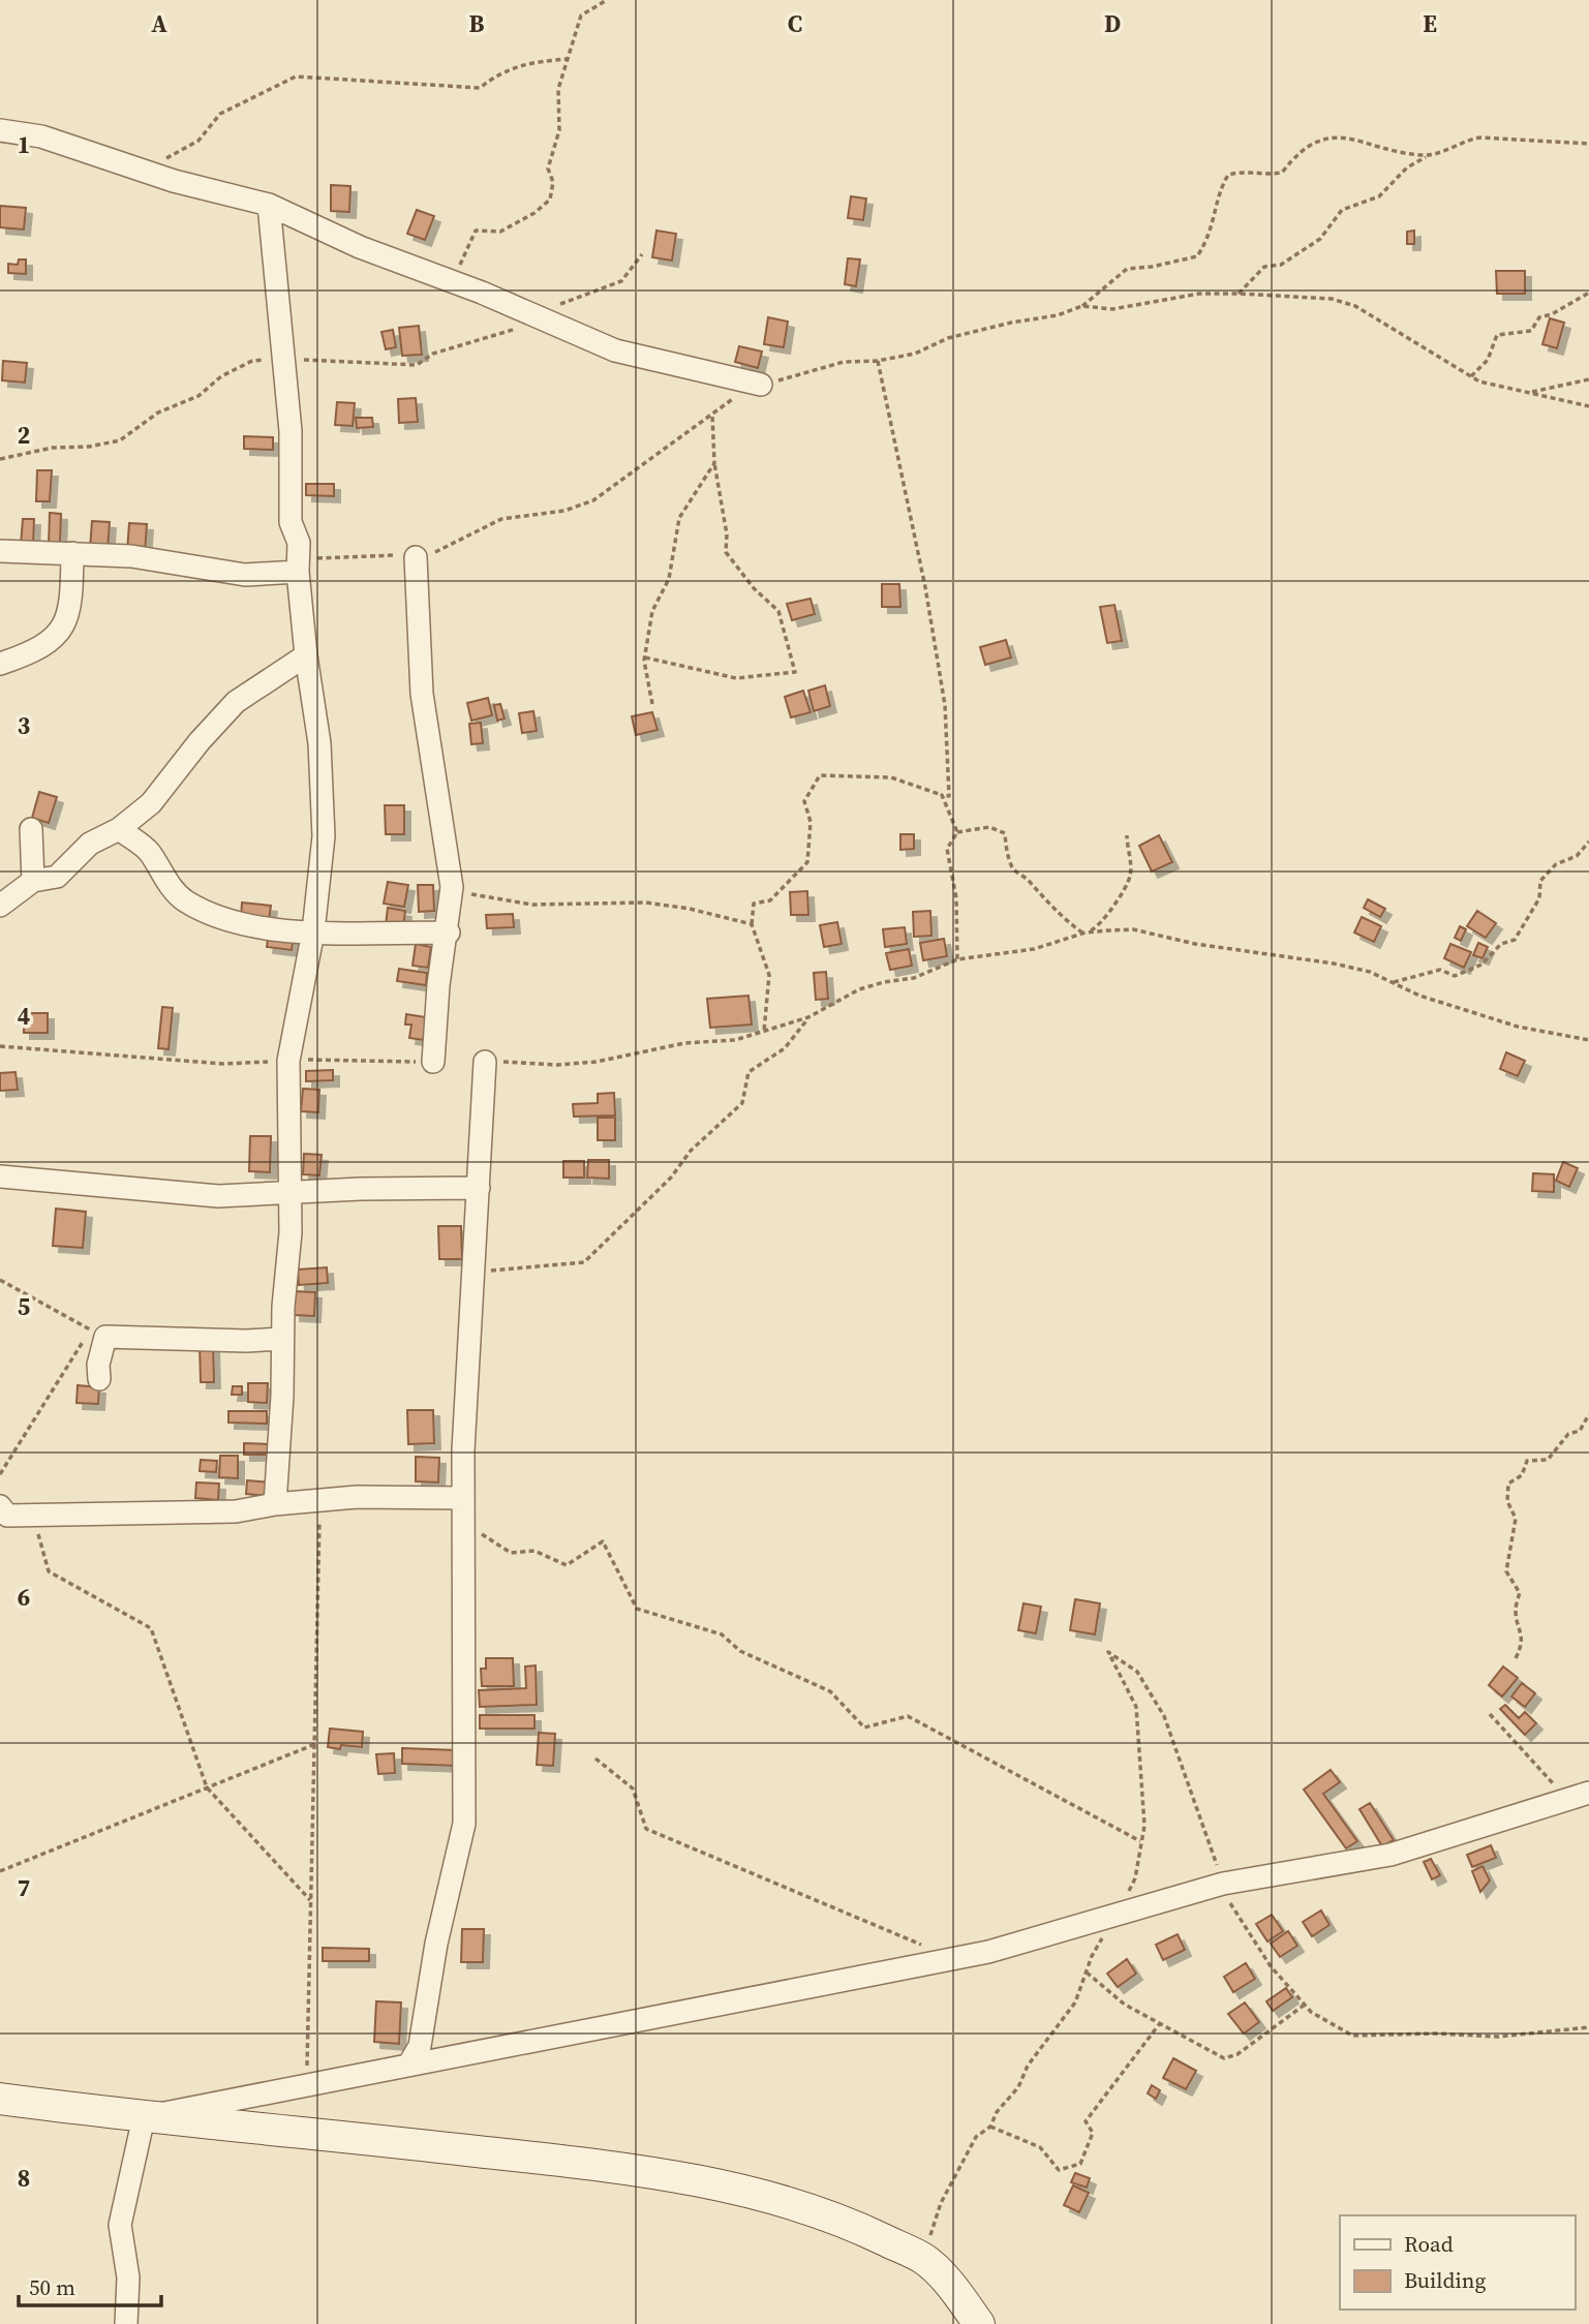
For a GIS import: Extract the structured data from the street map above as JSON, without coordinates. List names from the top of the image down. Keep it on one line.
{"legend":["Road","Building"],"scale_bar":"50 m","grid":{"columns":["A","B","C","D","E"],"rows":["1","2","3","4","5","6","7","8"]}}
